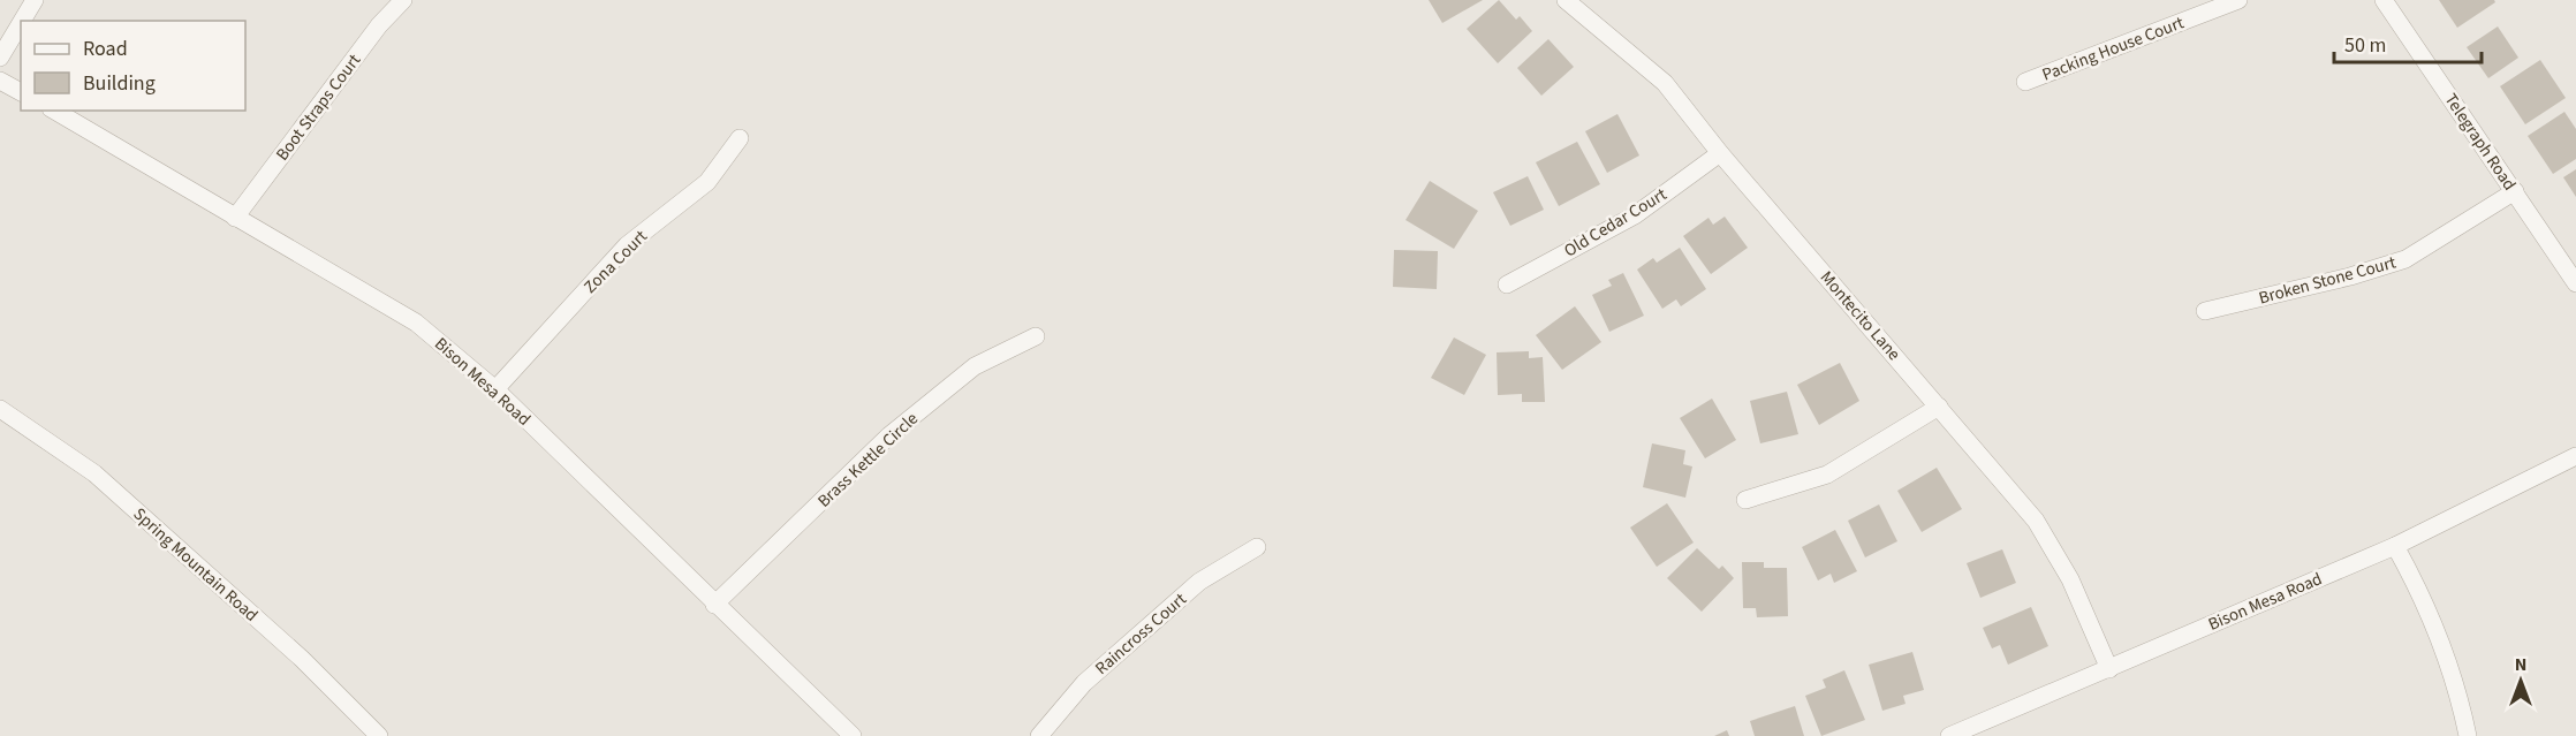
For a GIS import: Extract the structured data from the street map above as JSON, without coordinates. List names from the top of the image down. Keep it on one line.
{"streets":{"street":["Packing House Court","Boot Straps Court","Telegraph Road","Old Cedar Court","Zona Court","Broken Stone Court","Montecito Lane","Bison Mesa Road","Brass Kettle Circle","Spring Mountain Road","Raincross Court"]},"crossings":[["Boot Straps Court","Bison Mesa Road"],["Telegraph Road","Broken Stone Court"],["Old Cedar Court","Montecito Lane"],["Zona Court","Bison Mesa Road"],["Montecito Lane","Bison Mesa Road"],["Bison Mesa Road","Brass Kettle Circle"]],"legend":["Road","Building"],"scale_bar":"50 m","north":"top"}
